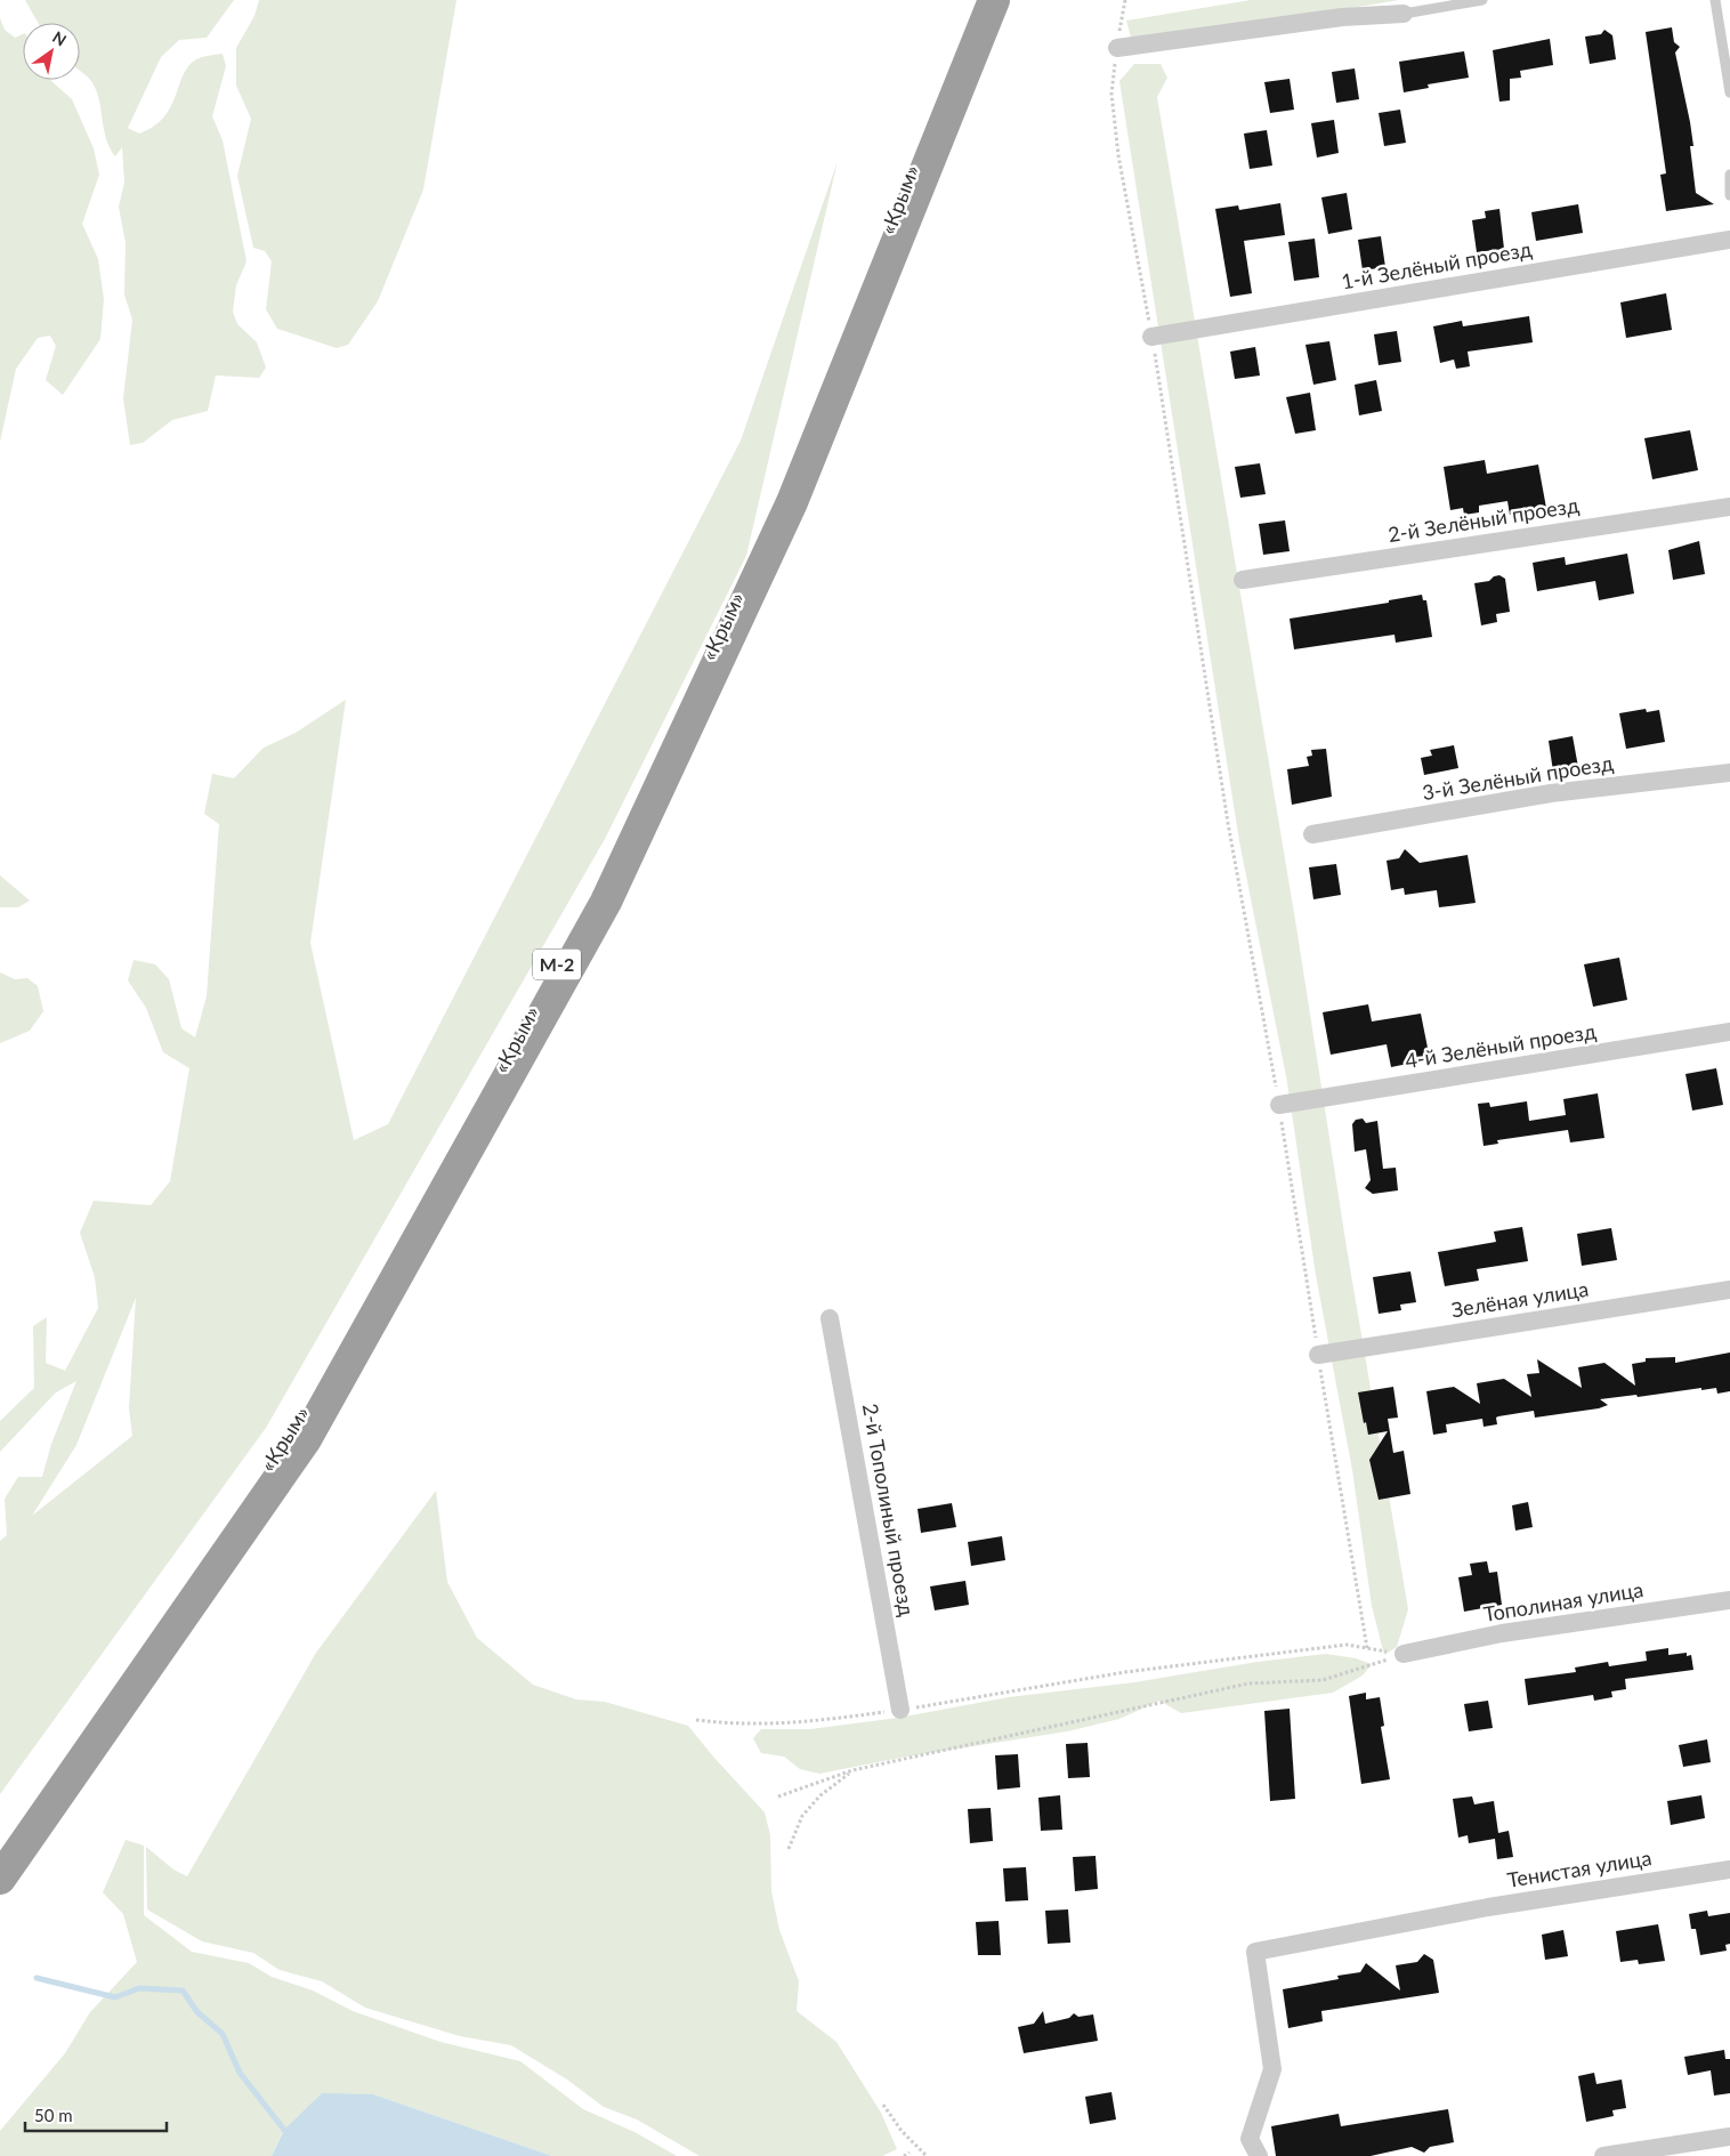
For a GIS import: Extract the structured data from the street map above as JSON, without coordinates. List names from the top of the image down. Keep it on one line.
{"streets":{"highway":["«Крым»","М-2"],"street":["1-й Зелёный проезд","2-й Зелёный проезд","3-й Зелёный проезд","4-й Зелёный проезд","Зелёная улица","2-й Тополиный проезд","Тополиная улица","Тенистая улица"]},"scale_bar":"50 m","north":"top right"}
